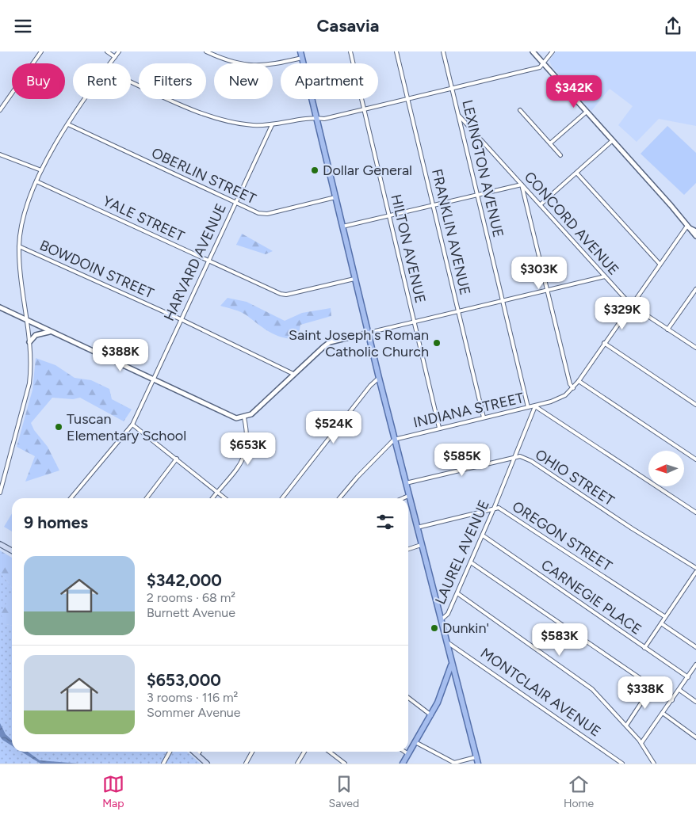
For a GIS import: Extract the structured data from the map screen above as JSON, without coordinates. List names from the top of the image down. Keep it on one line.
{"streets":{"street":["LEXINGTON AVENUE","OBERLIN STREET","YALE STREET","CONCORD AVENUE","FRANKLIN AVENUE","HILTON AVENUE","HARVARD AVENUE","BOWDOIN STREET","INDIANA STREET","OHIO STREET","OREGON STREET","LAUREL AVENUE","CARNEGIE PLACE","MONTCLAIR AVENUE"]},"crossings":[["LEXINGTON AVENUE","CONCORD AVENUE"],["LEXINGTON AVENUE","INDIANA STREET"],["OBERLIN STREET","HARVARD AVENUE"],["YALE STREET","HARVARD AVENUE"],["FRANKLIN AVENUE","INDIANA STREET"],["HILTON AVENUE","INDIANA STREET"],["HARVARD AVENUE","BOWDOIN STREET"],["INDIANA STREET","LAUREL AVENUE"],["OHIO STREET","LAUREL AVENUE"],["OREGON STREET","LAUREL AVENUE"],["LAUREL AVENUE","CARNEGIE PLACE"]],"places":["Dollar General","Saint Joseph's Roman Catholic Church","Tuscan Elementary School","Dunkin'"],"north":"left","page":{"header":"Casavia","chip":["Buy","Rent","Filters","New","Apartment"],"price":["$342K","$303K","$329K","$388K","$524K","$653K","$585K","$583K","$338K"],"heading":"9 homes","list":[{"name":"$342,000","note":"2 rooms · 68 m² · Burnett Avenue"},{"name":"$653,000","note":"3 rooms · 116 m² · Sommer Avenue"}],"tabs":["Map","Saved","Home"]}}
